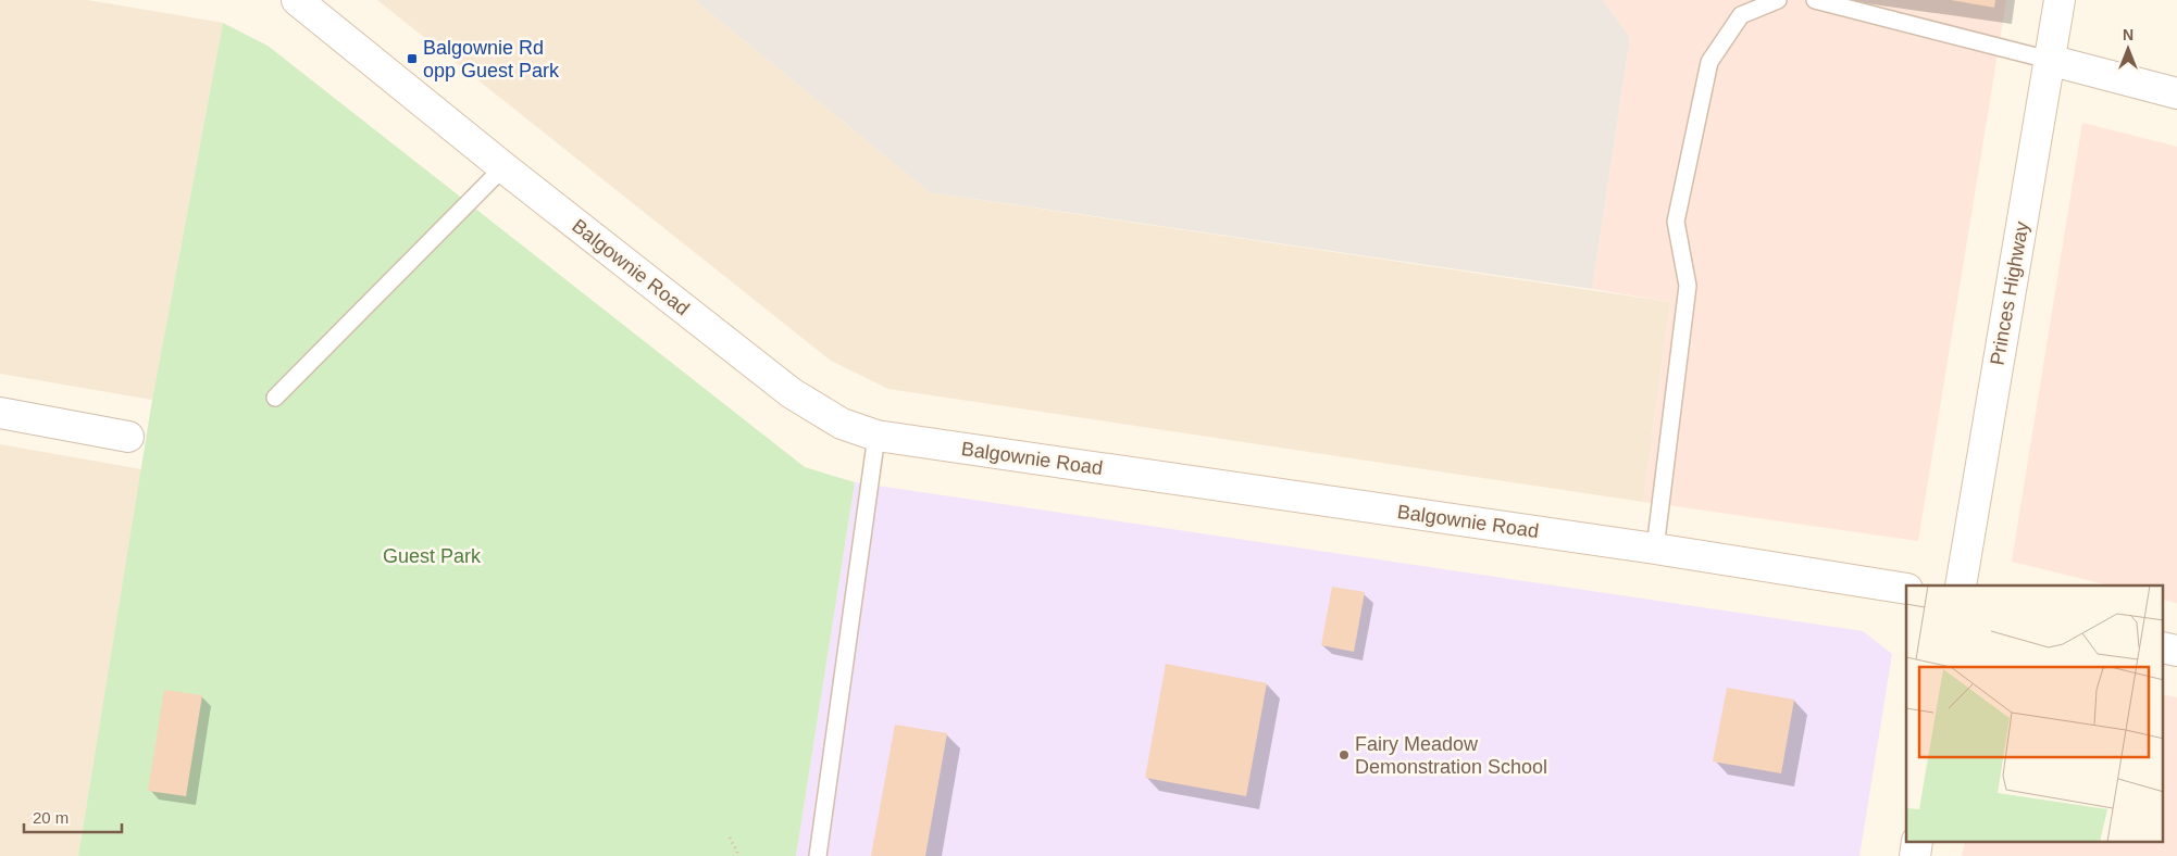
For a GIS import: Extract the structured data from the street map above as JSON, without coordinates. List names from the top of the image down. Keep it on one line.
{"streets":{"main road":["Balgownie Road","Princes Highway"]},"parks":["Guest Park"],"places":{"transit":["Balgownie Rd opp Guest Park"],"other":["Fairy Meadow Demonstration School"]},"scale_bar":"20 m","north":"top"}
